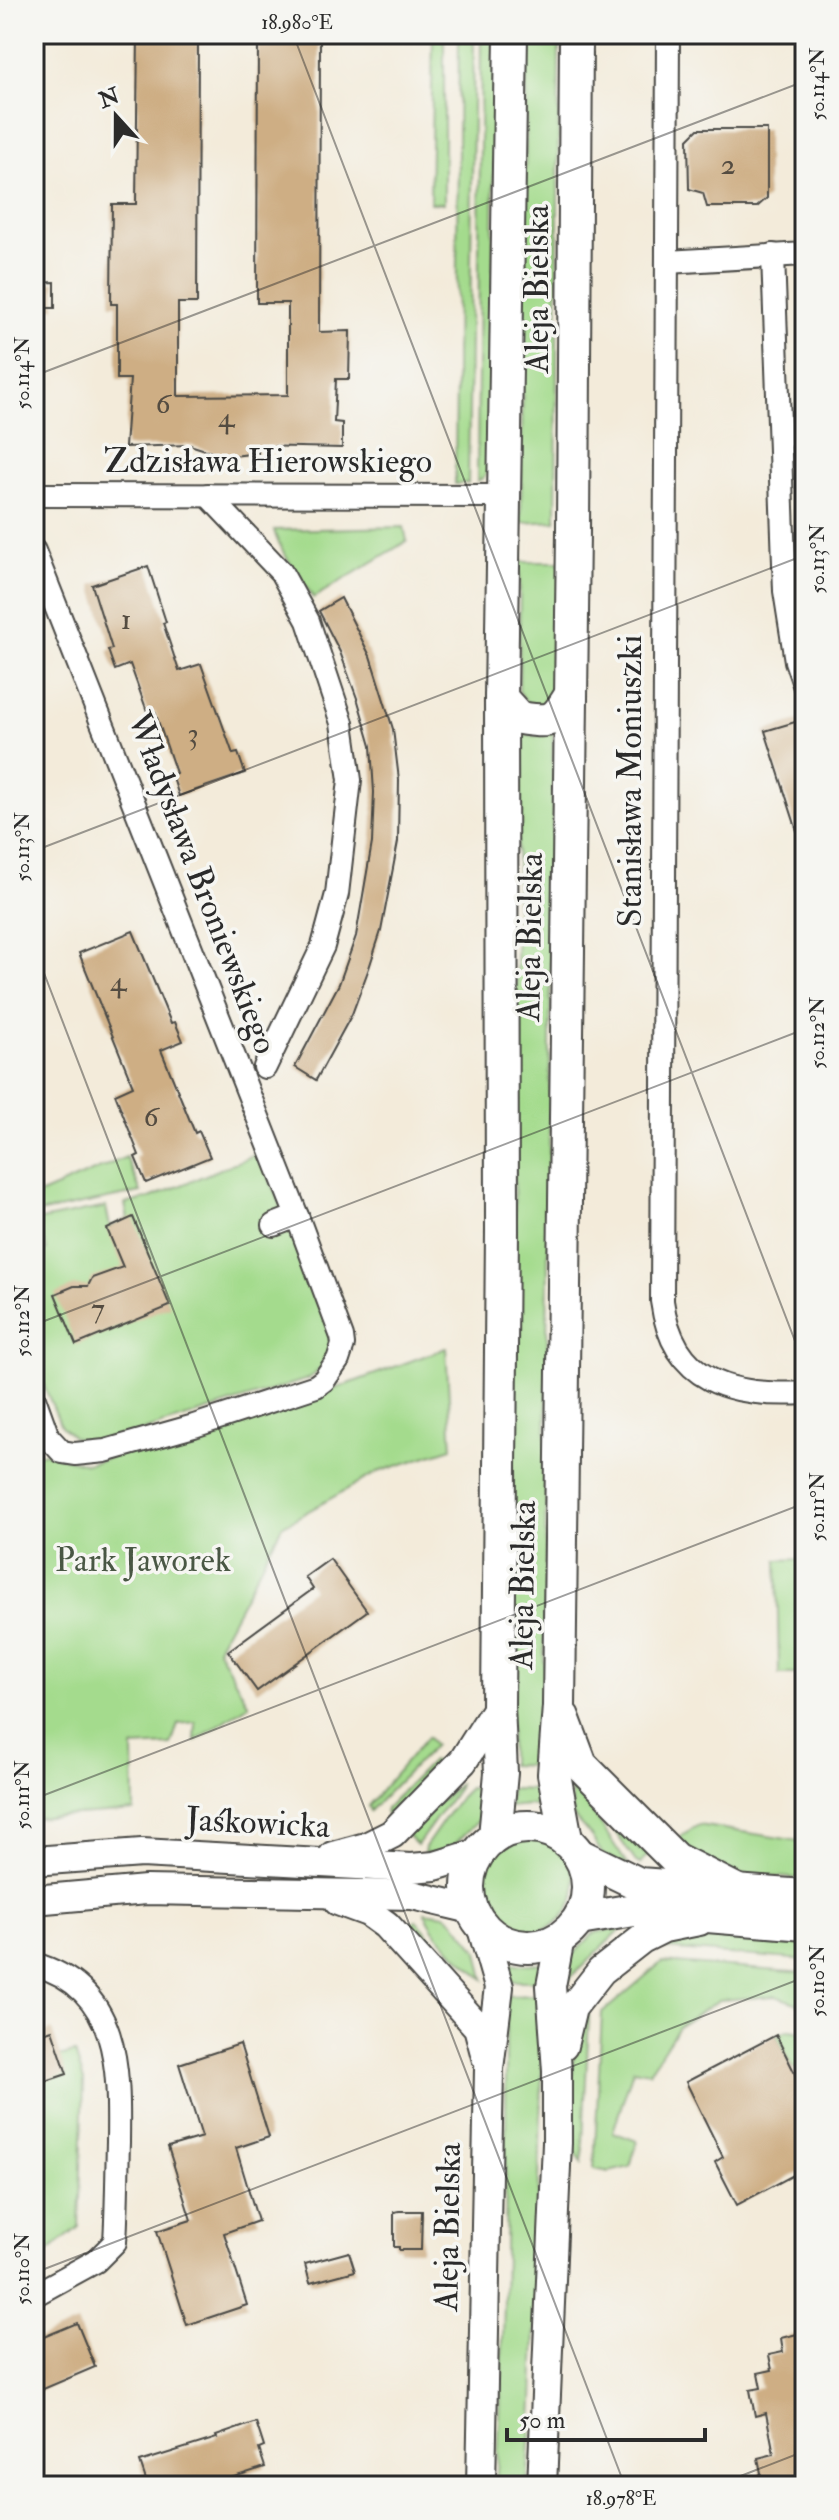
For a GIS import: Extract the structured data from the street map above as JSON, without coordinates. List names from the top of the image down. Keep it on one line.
{"streets":{"main road":["Aleja Bielska"],"street":["Zdzisława Hierowskiego","Stanisława Moniuszki","Władysława Broniewskiego","Jaśkowicka"]},"crossings":[["Aleja Bielska","Zdzisława Hierowskiego"],["Aleja Bielska","Jaśkowicka"],["Zdzisława Hierowskiego","Władysława Broniewskiego"]],"parks":["Park Jaworek"],"house_numbers":["2","6","4","1","3","4","6","7"],"scale_bar":"50 m","north":"top","coordinates":["18.980°E","50.114°N","50.113°N","50.112°N","50.111°N","50.110°N","18.978°E"]}
